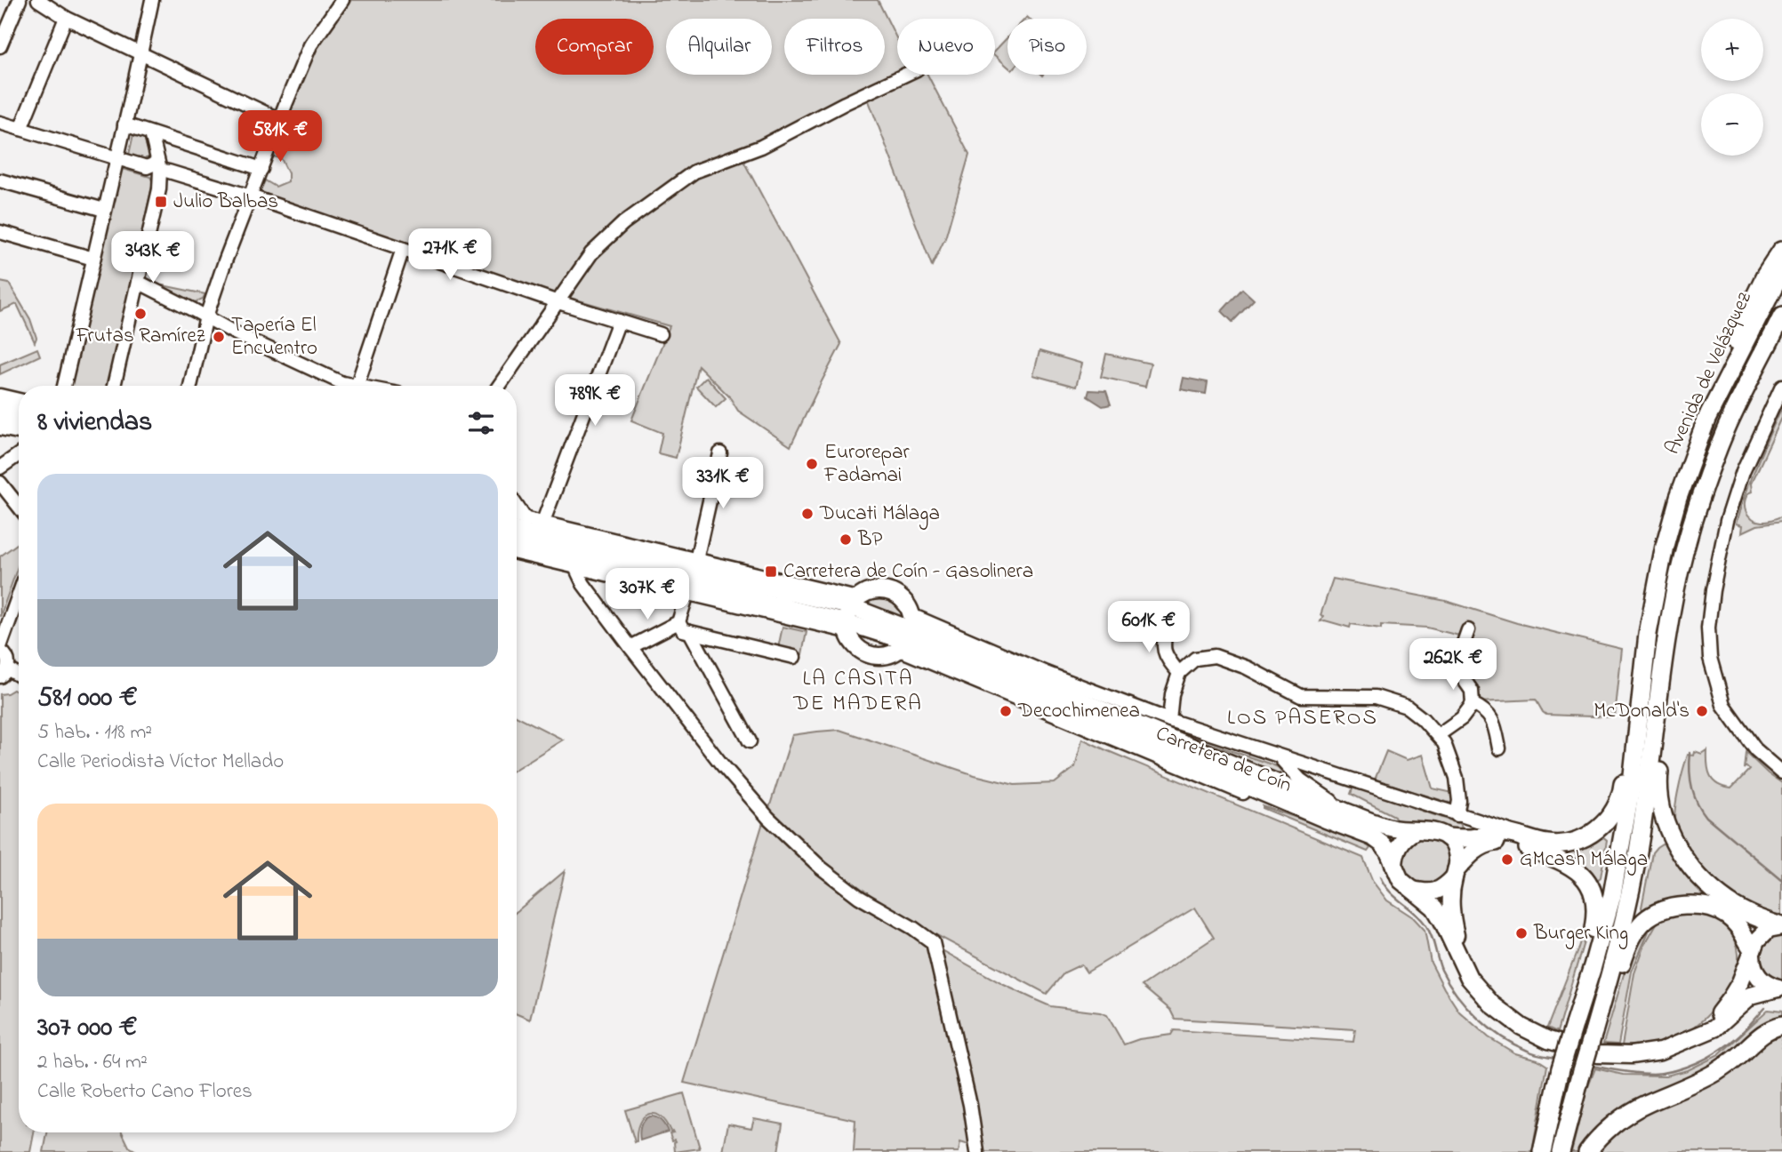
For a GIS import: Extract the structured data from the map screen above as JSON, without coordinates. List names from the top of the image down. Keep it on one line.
{"streets":{"highway":["Avenida de Velázquez"],"street":["Carretera de Coín"]},"districts":["LA CASITA DE MADERA","LOS PASEROS"],"places":{"transit":["Julio Balbas","Carretera de Coín - Gasolinera"],"other":["Frutas Ramírez","Tapería El Encuentro","Eurorepar Fadamai","Ducati Málaga","BP","Decochimenea","McDonald's","GMcash Málaga","Burger King"]},"page":{"map_buttons":["+","−"],"chip":["Comprar","Alquilar","Filtros","Nuevo","Piso"],"price":["581K €","271K €","343K €","789K €","331K €","307K €","601K €","262K €"],"heading":"8 viviendas","list":[{"name":"581 000 €","note":"5 hab. · 118 m² · Calle Periodista Víctor Mellado"},{"name":"307 000 €","note":"2 hab. · 64 m² · Calle Roberto Cano Flores"}]}}
